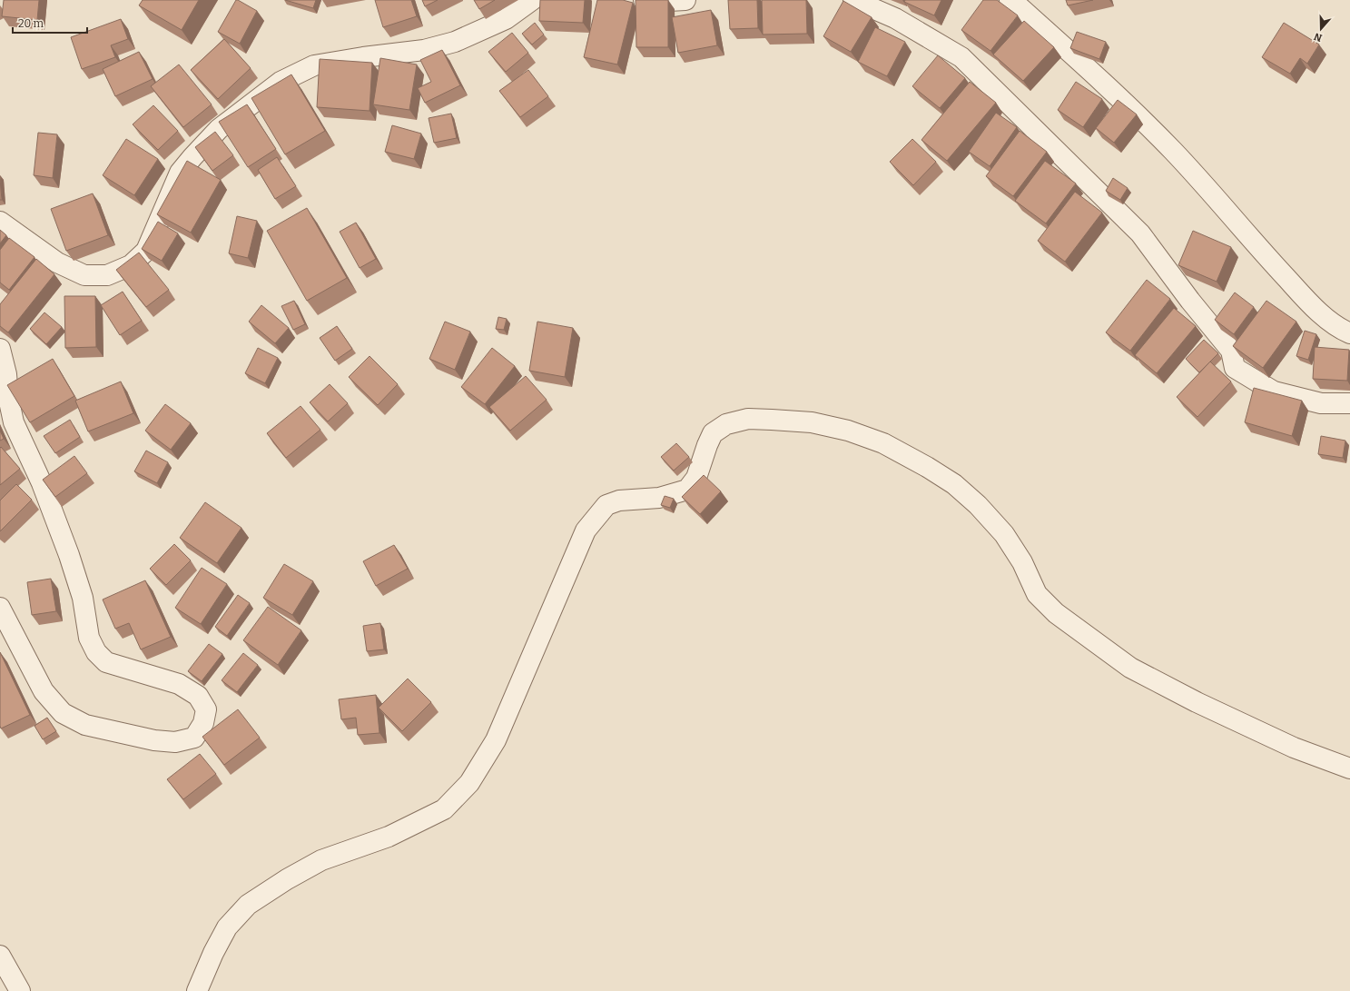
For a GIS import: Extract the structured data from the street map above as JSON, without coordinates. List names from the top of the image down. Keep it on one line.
{"scale_bar":"20 m","north":"bottom"}
